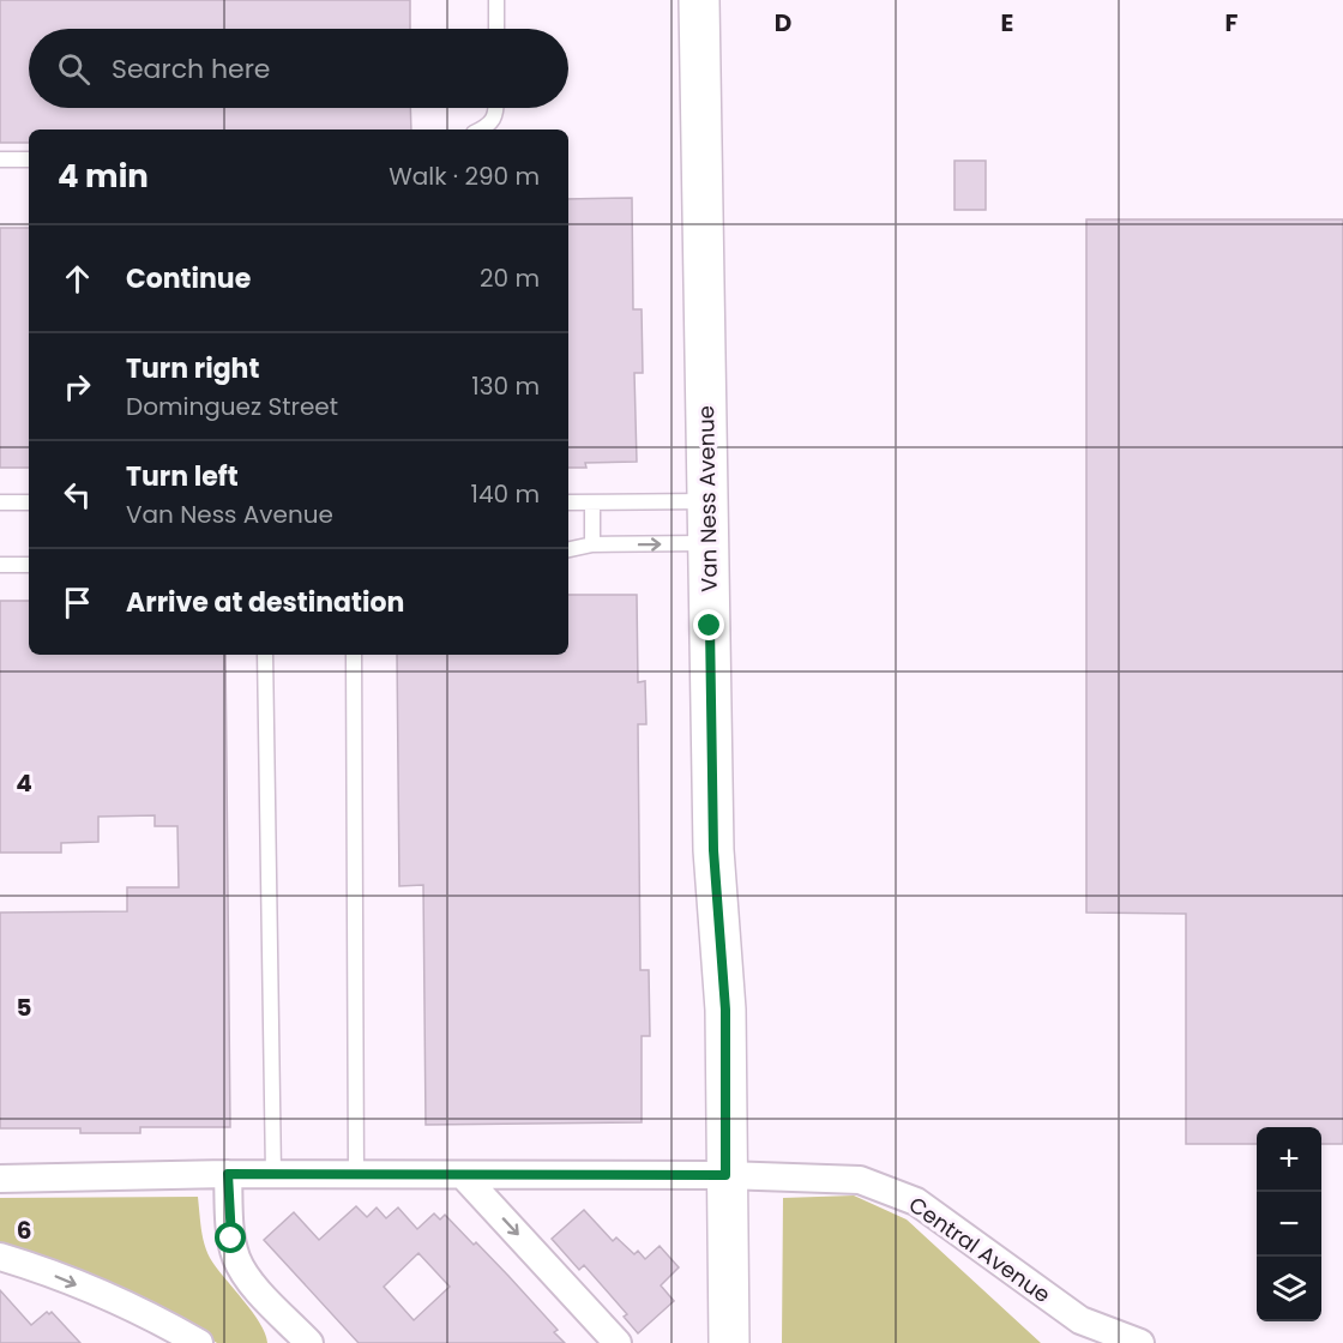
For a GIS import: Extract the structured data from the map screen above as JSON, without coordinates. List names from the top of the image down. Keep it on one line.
{"streets":{"main road":["Van Ness Avenue"],"street":["Central Avenue"]},"crossings":[["Van Ness Avenue","Central Avenue"]],"page":{"search":"Search here","heading":["4 min","Walk · 290 m"],"list":[["Continue","20 m"],["Turn right","Dominguez Street","130 m"],["Turn left","Van Ness Avenue","140 m"],"Arrive at destination"],"map_buttons":["+","−"]},"grid":{"columns":["D","E","F"],"rows":["4","5","6"]}}
